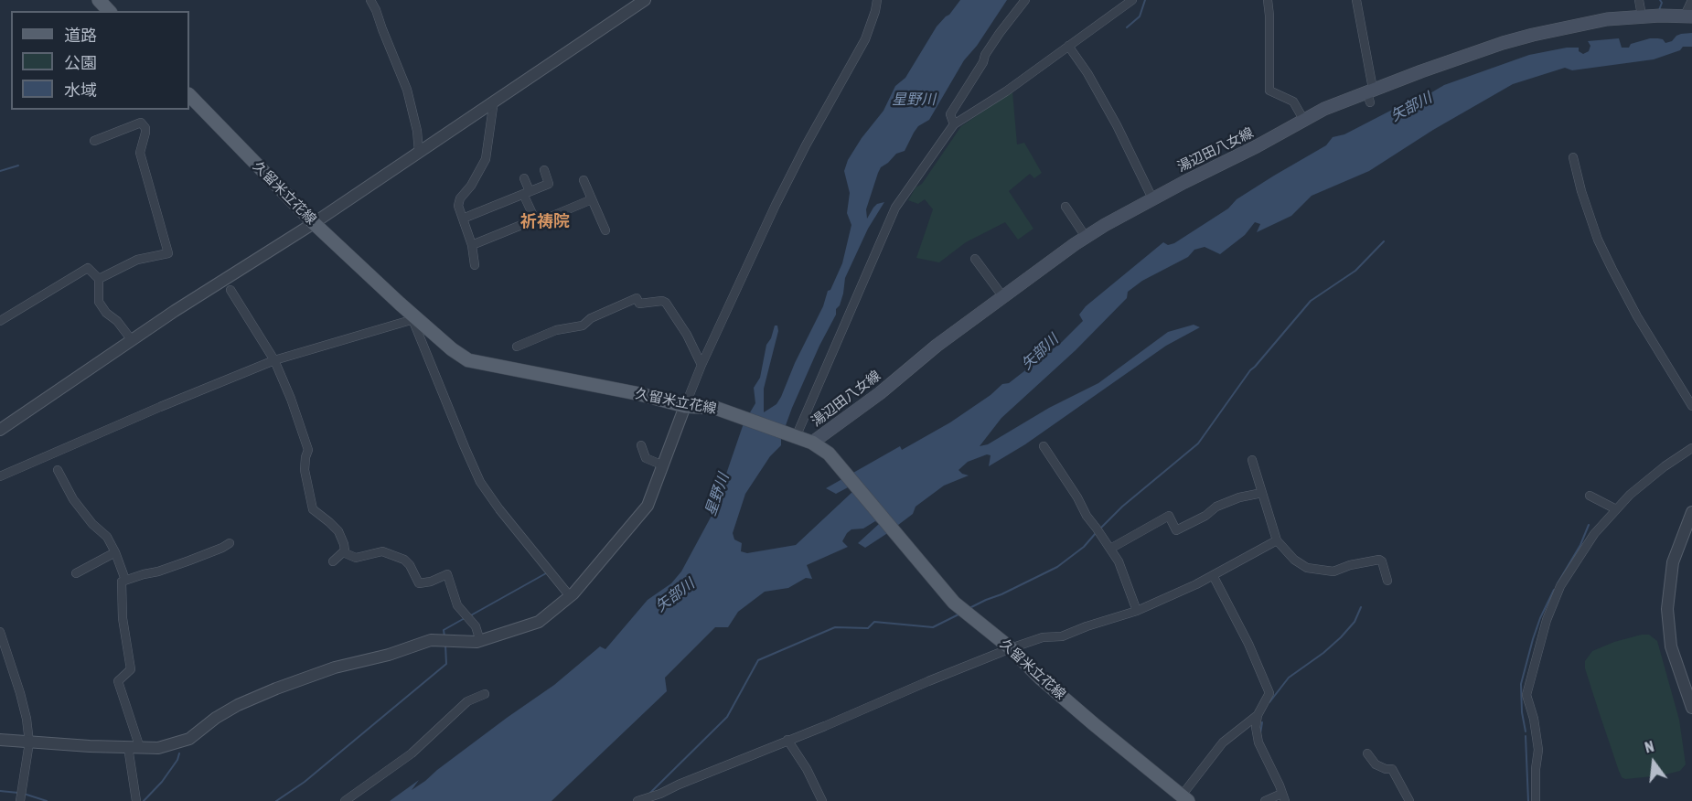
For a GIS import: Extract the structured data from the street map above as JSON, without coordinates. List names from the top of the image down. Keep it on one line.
{"streets":{"main road":["湯辺田八女線","久留米立花線"]},"crossings":[["湯辺田八女線","久留米立花線"]],"districts":["祈祷院"],"water":["星野川","矢部川"],"legend":["道路","公園","水域"],"north":"top"}
